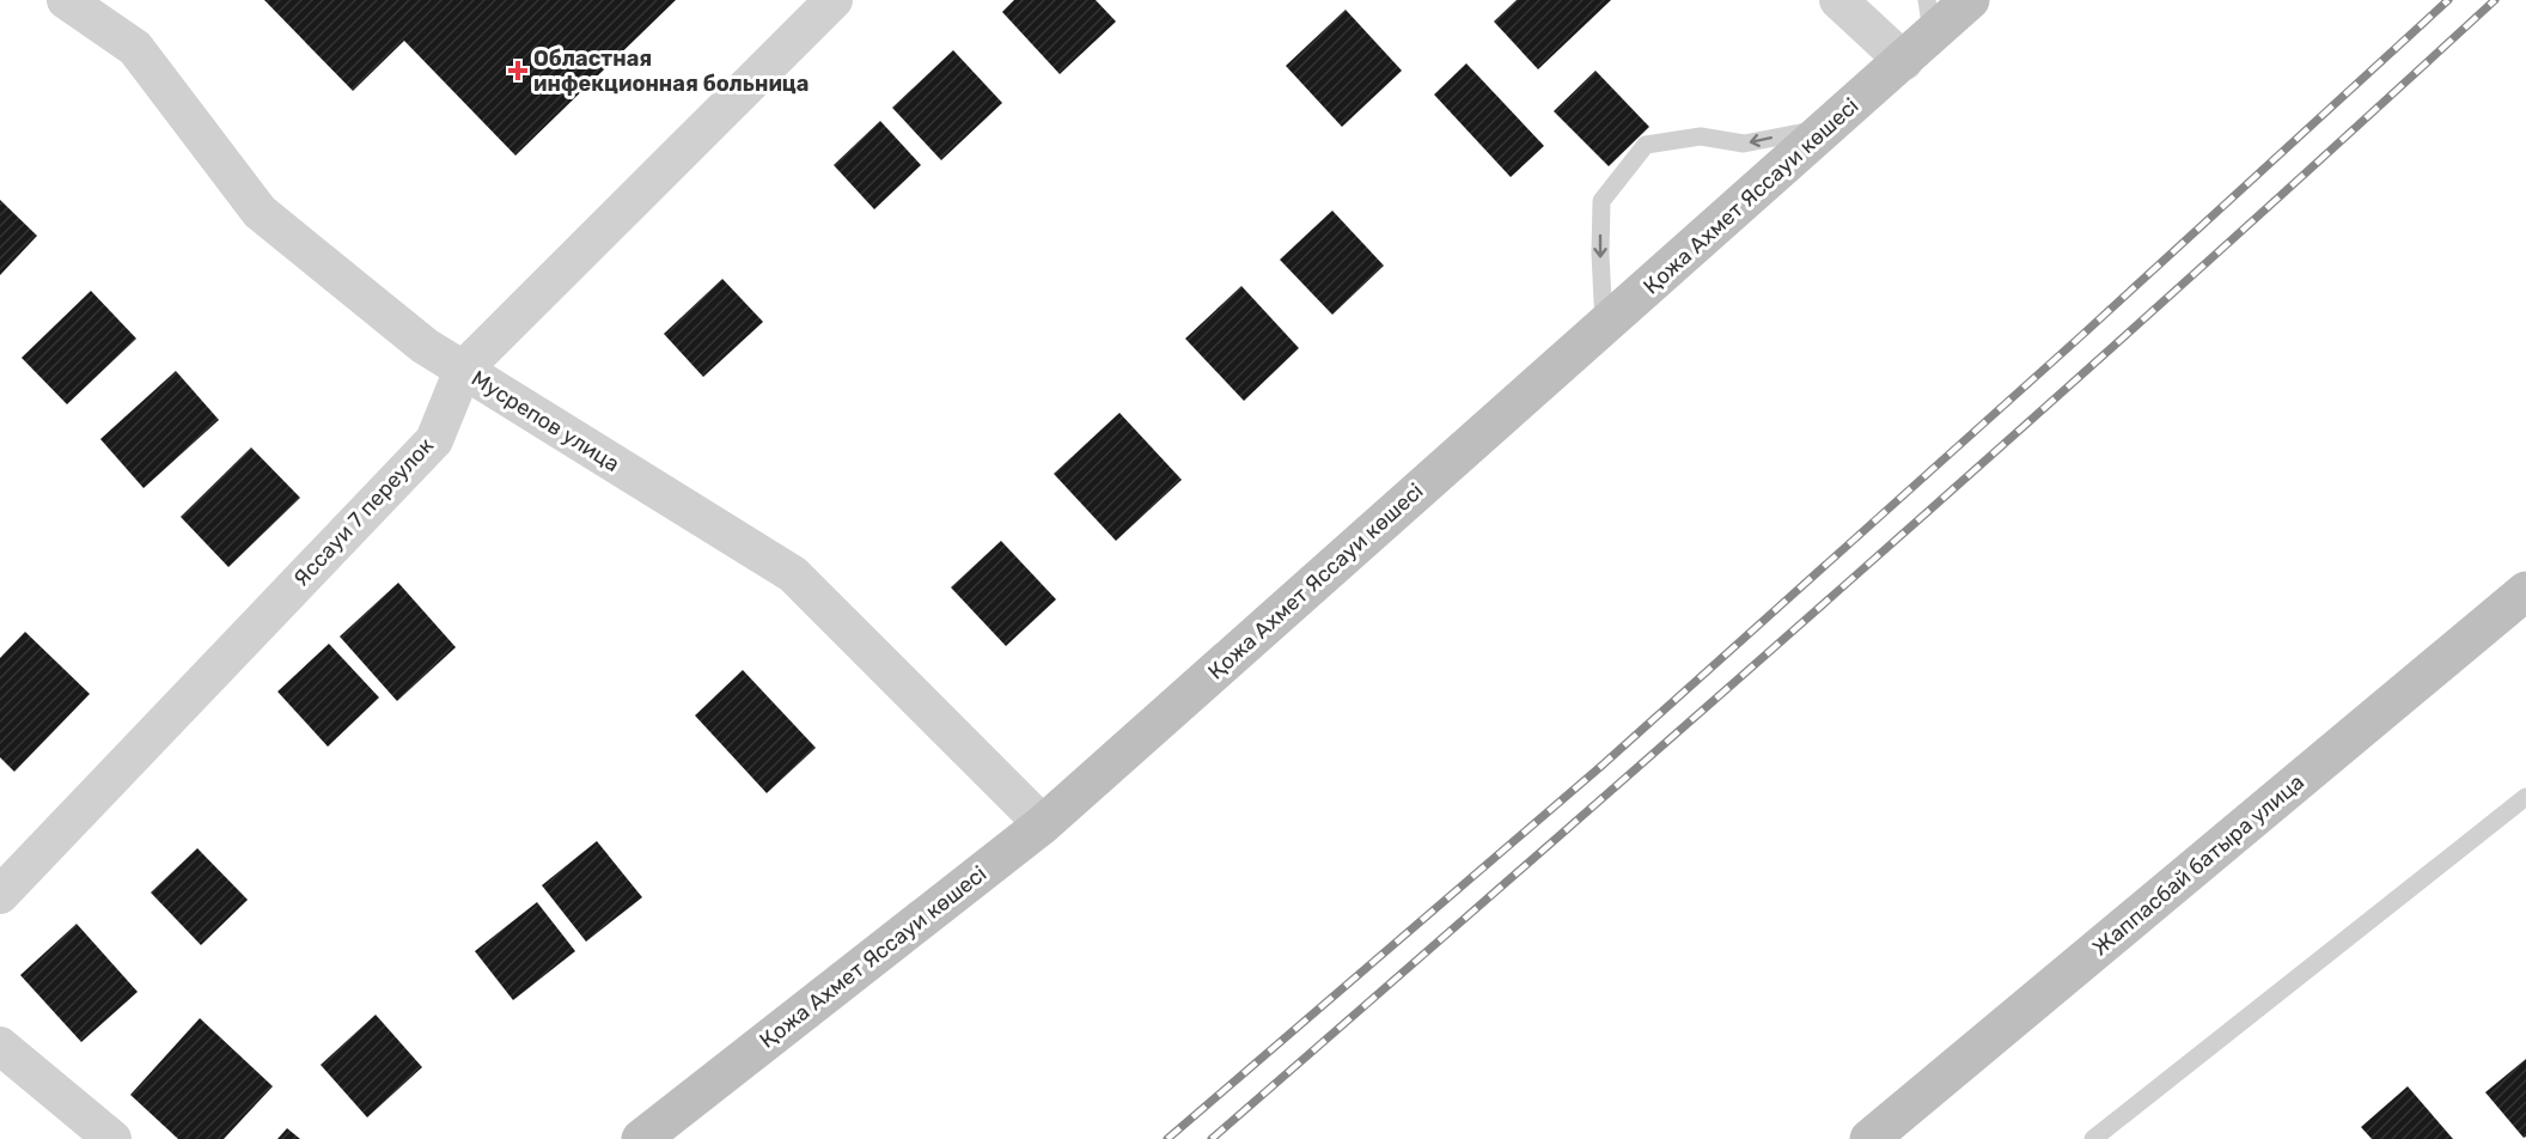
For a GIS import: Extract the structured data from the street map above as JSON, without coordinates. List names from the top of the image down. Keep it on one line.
{"streets":{"street":["Қожа Ахмет Яссауи көшесі","Мусрепов улица","Яссауи 7 переулок","Жаппасбай батыра улица"]},"crossings":[["Қожа Ахмет Яссауи көшесі","Мусрепов улица"],["Мусрепов улица","Яссауи 7 переулок"]],"places":{"health":["Областная инфекционная больница"]}}
